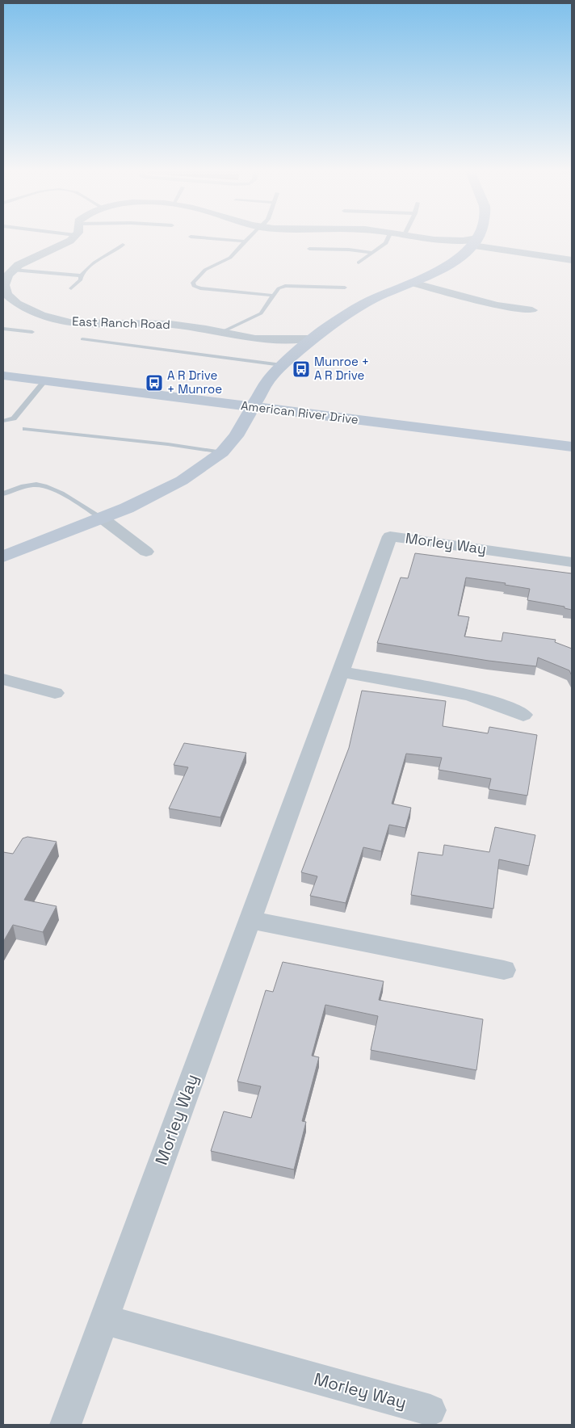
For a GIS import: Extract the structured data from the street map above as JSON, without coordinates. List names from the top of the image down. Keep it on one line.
{"streets":{"street":["East Ranch Road","American River Drive","Morley Way"]},"places":{"bus stop":["Munroe + A R Drive","A R Drive + Munroe"]}}
